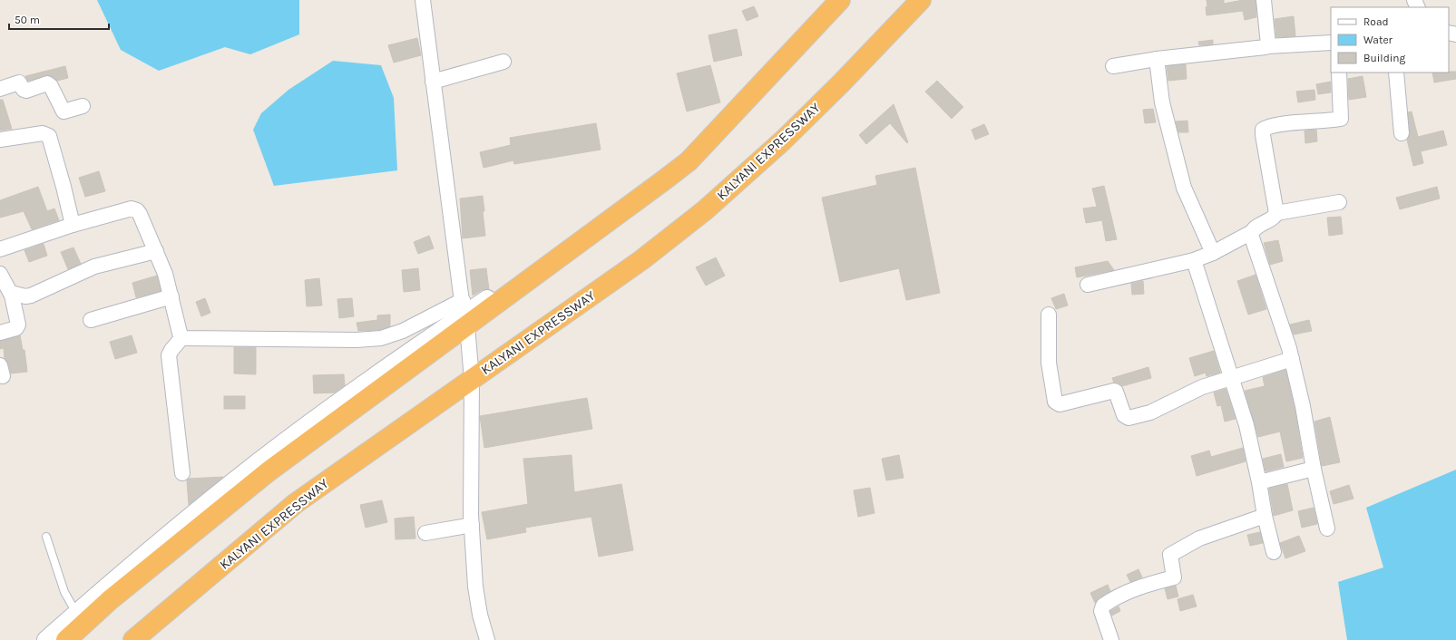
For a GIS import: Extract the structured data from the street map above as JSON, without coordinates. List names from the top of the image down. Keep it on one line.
{"streets":{"highway":["KALYANI EXPRESSWAY"]},"legend":["Road","Water","Building"],"scale_bar":"50 m"}
